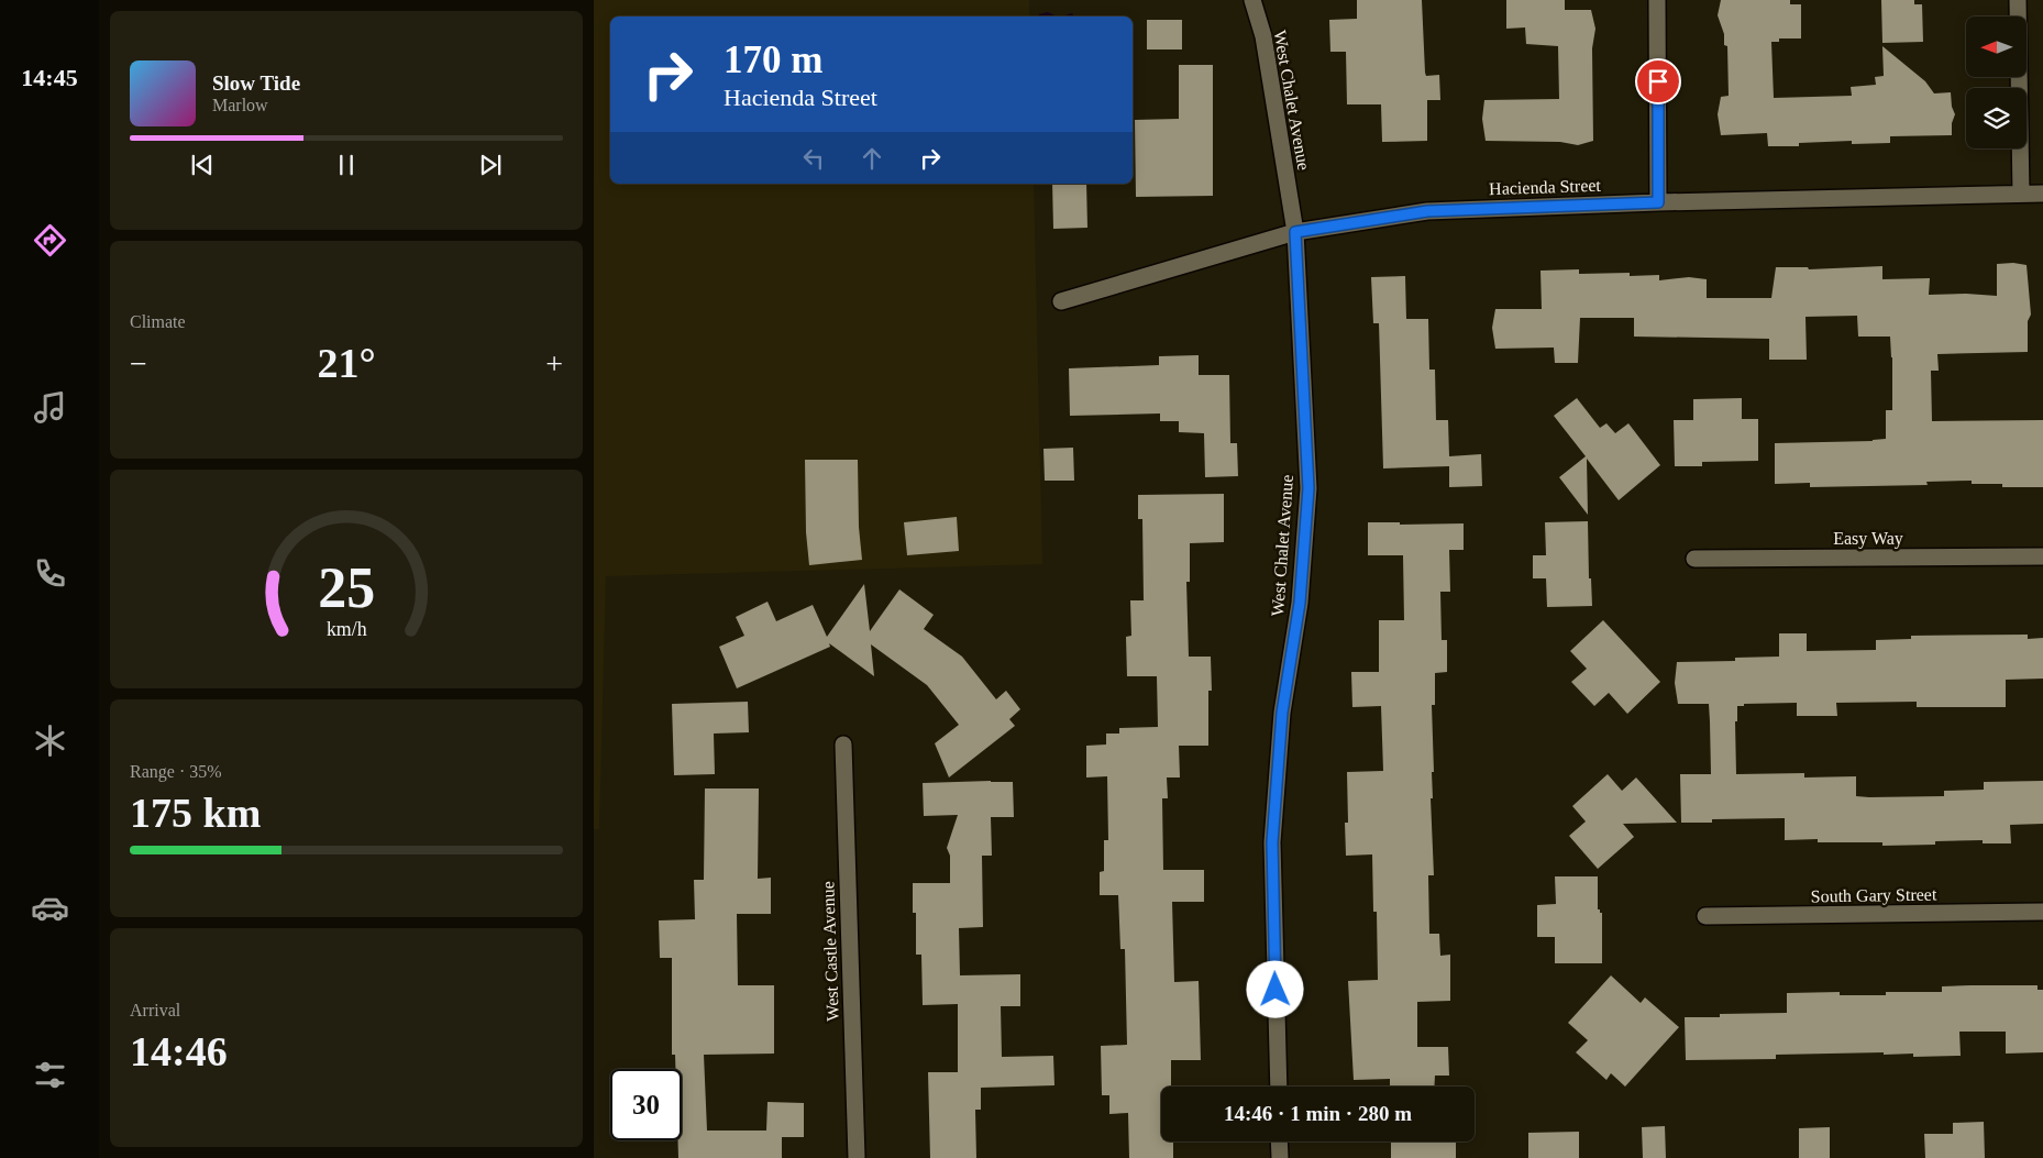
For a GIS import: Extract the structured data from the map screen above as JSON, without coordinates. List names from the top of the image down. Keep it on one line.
{"streets":{"street":["West Chalet Avenue","Hacienda Street","Easy Way","South Gary Street","West Castle Avenue"]},"crossings":[["West Chalet Avenue","Hacienda Street"]],"north":"left","page":{"tabs":"14:45","turn":["170 m","Hacienda Street"],"song":["Slow Tide","Marlow"],"tile":["Climate",["Range · 35%","175 km"],["Arrival","14:46"]],"heat":["−","21°","+"],"limit":"30","trip":"14:46 · 1 min · 280 m","gauge":["25","km/h"]}}
